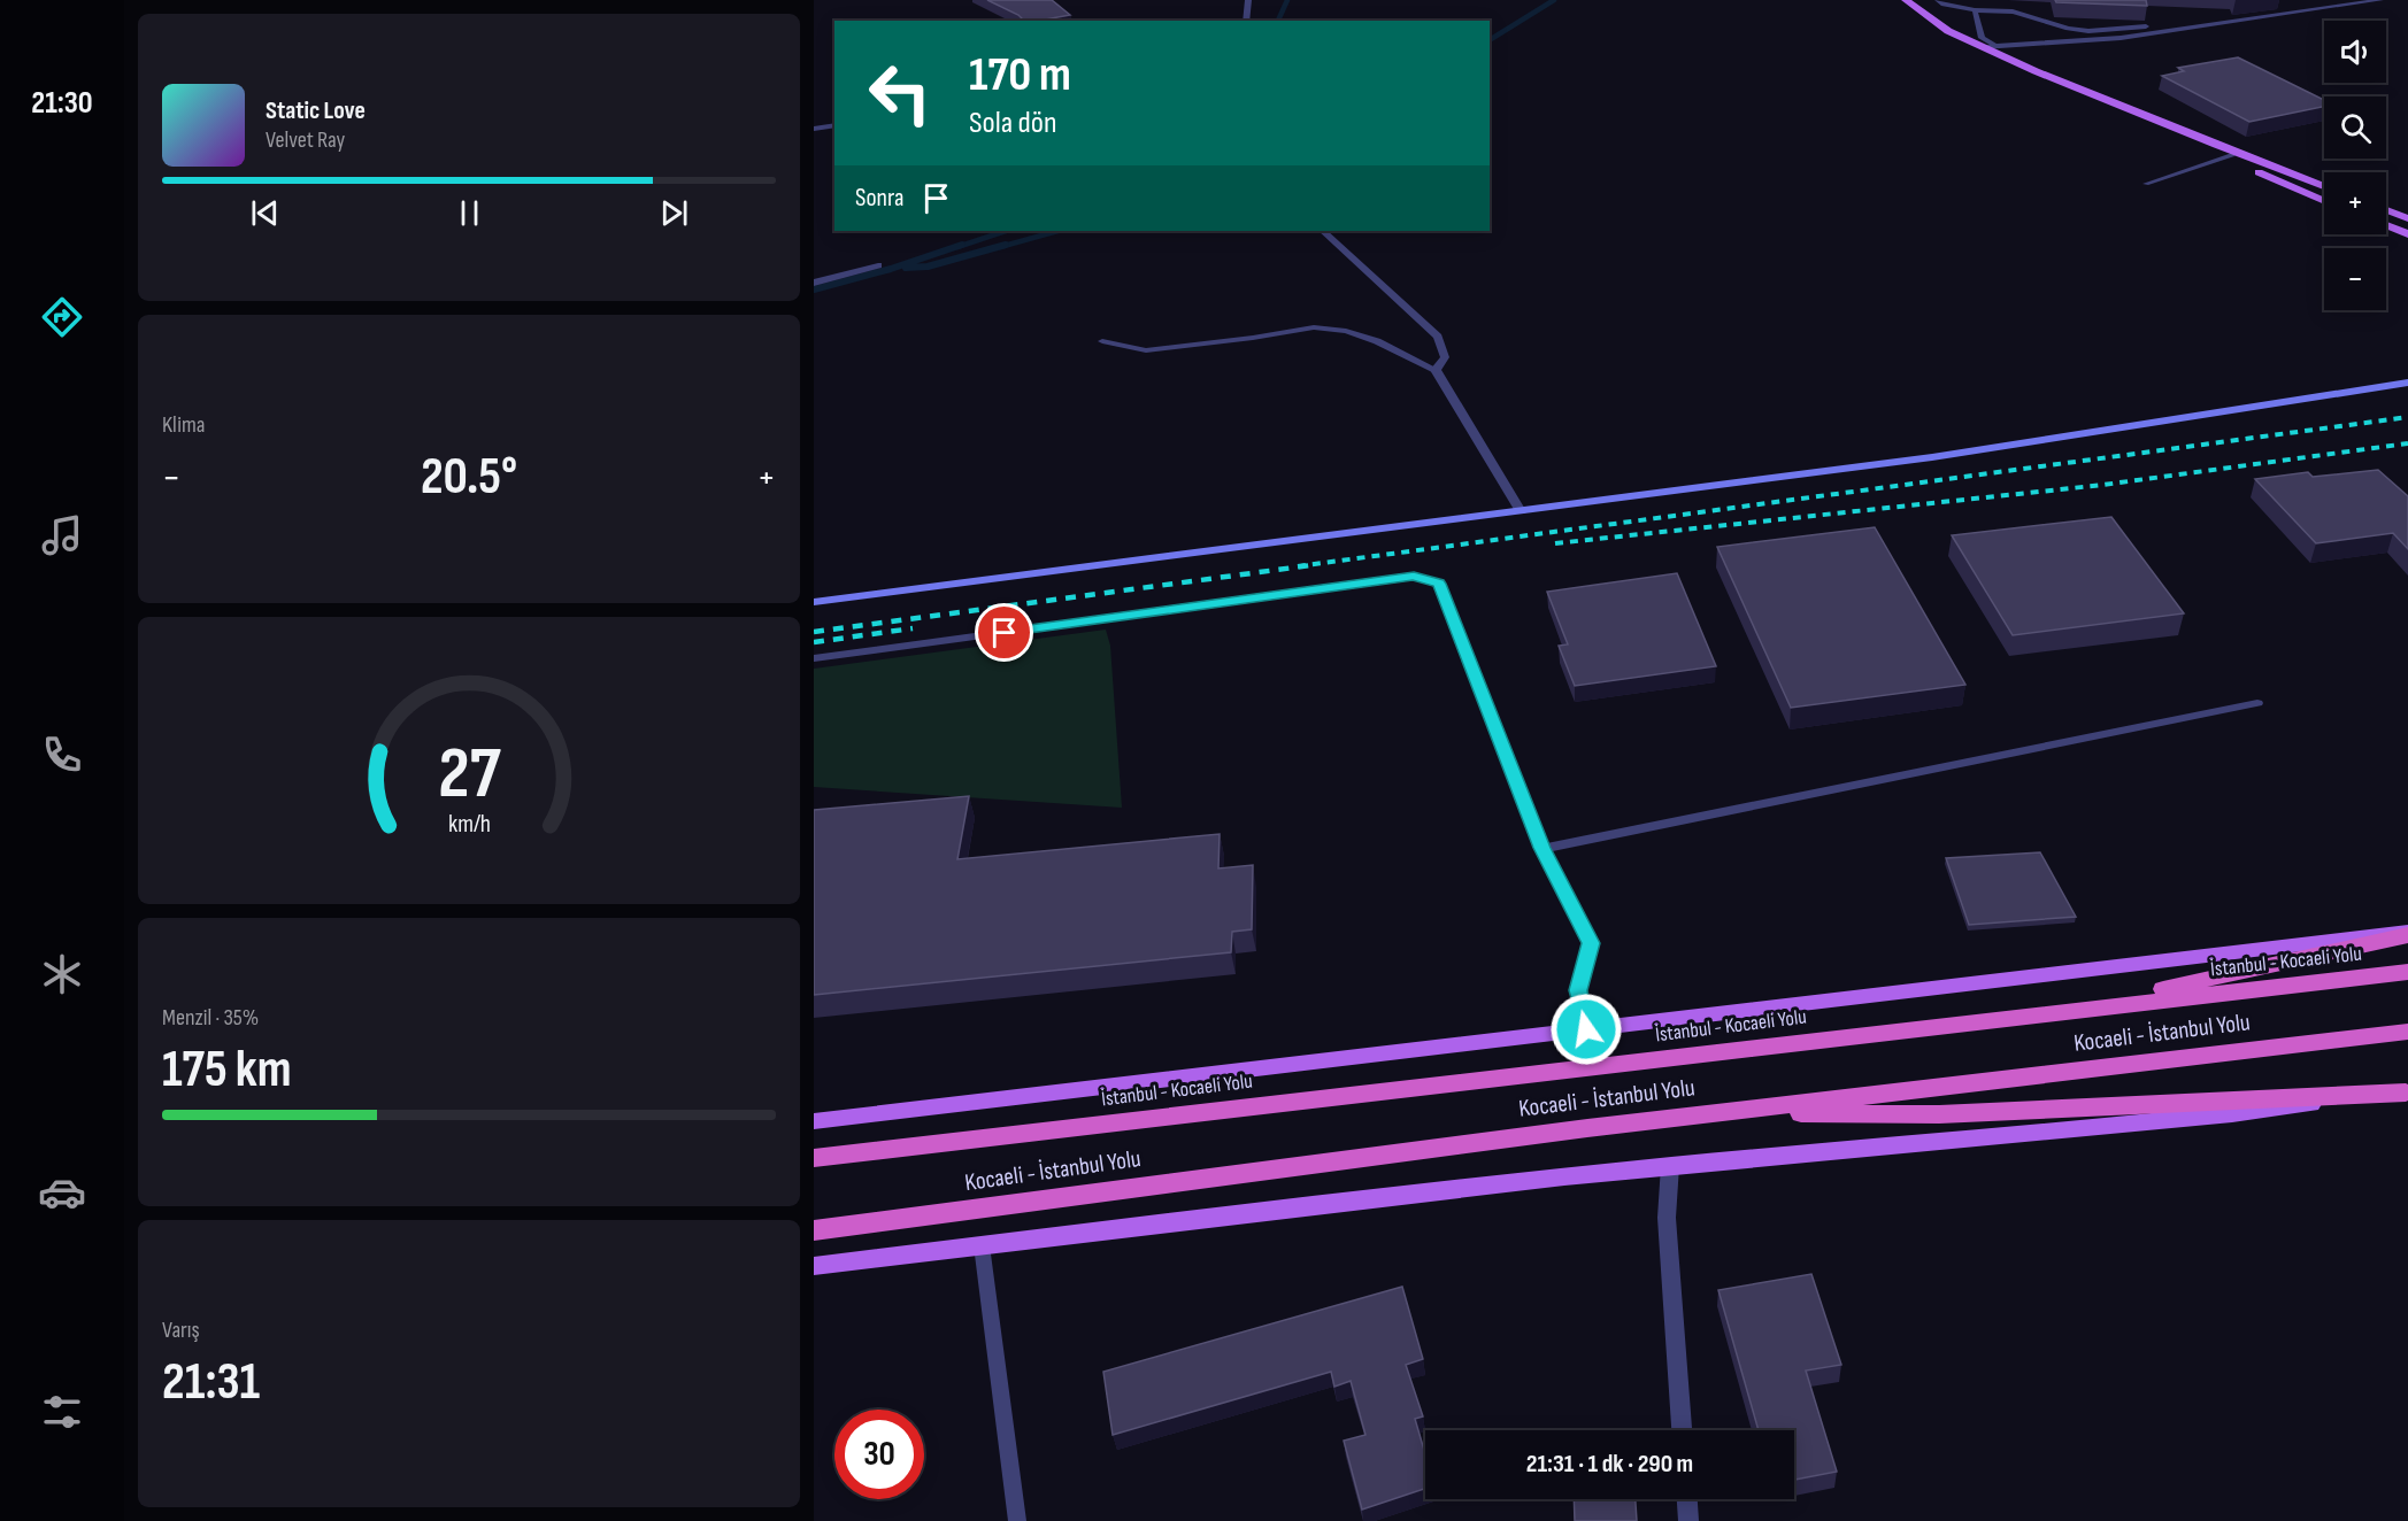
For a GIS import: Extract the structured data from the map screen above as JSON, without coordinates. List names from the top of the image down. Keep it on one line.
{"streets":{"highway":["İstanbul - Kocaeli Yolu","Kocaeli - İstanbul Yolu"]},"page":{"tabs":"21:30","map_buttons":["+","−"],"turn":["170 m","Sola dön"],"song":["Static Love","Velvet Ray"],"then":"Sonra","tile":["Klima",["Menzil · 35%","175 km"],["Varış","21:31"]],"heat":["−","20.5°","+"],"limit":"30","trip":"21:31 · 1 dk · 290 m","gauge":["27","km/h"]}}
